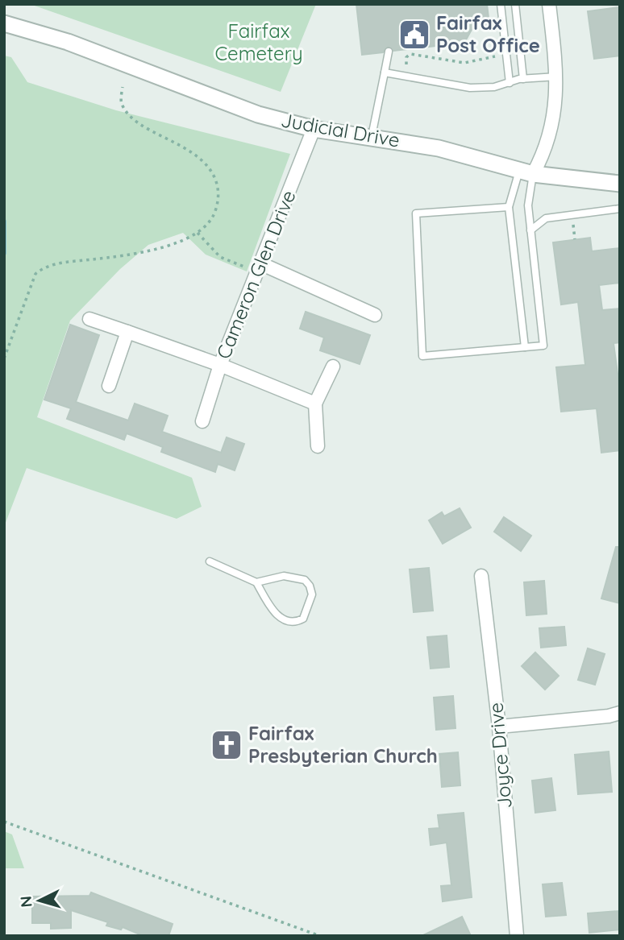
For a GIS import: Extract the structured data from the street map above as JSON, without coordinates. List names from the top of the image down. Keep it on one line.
{"streets":{"street":["Judicial Drive","Cameron Glen Drive","Joyce Drive"]},"crossings":[["Judicial Drive","Cameron Glen Drive"]],"parks":["Fairfax Cemetery"],"places":{"public building":["Fairfax Post Office"],"church":["Fairfax Presbyterian Church"]},"north":"left"}
